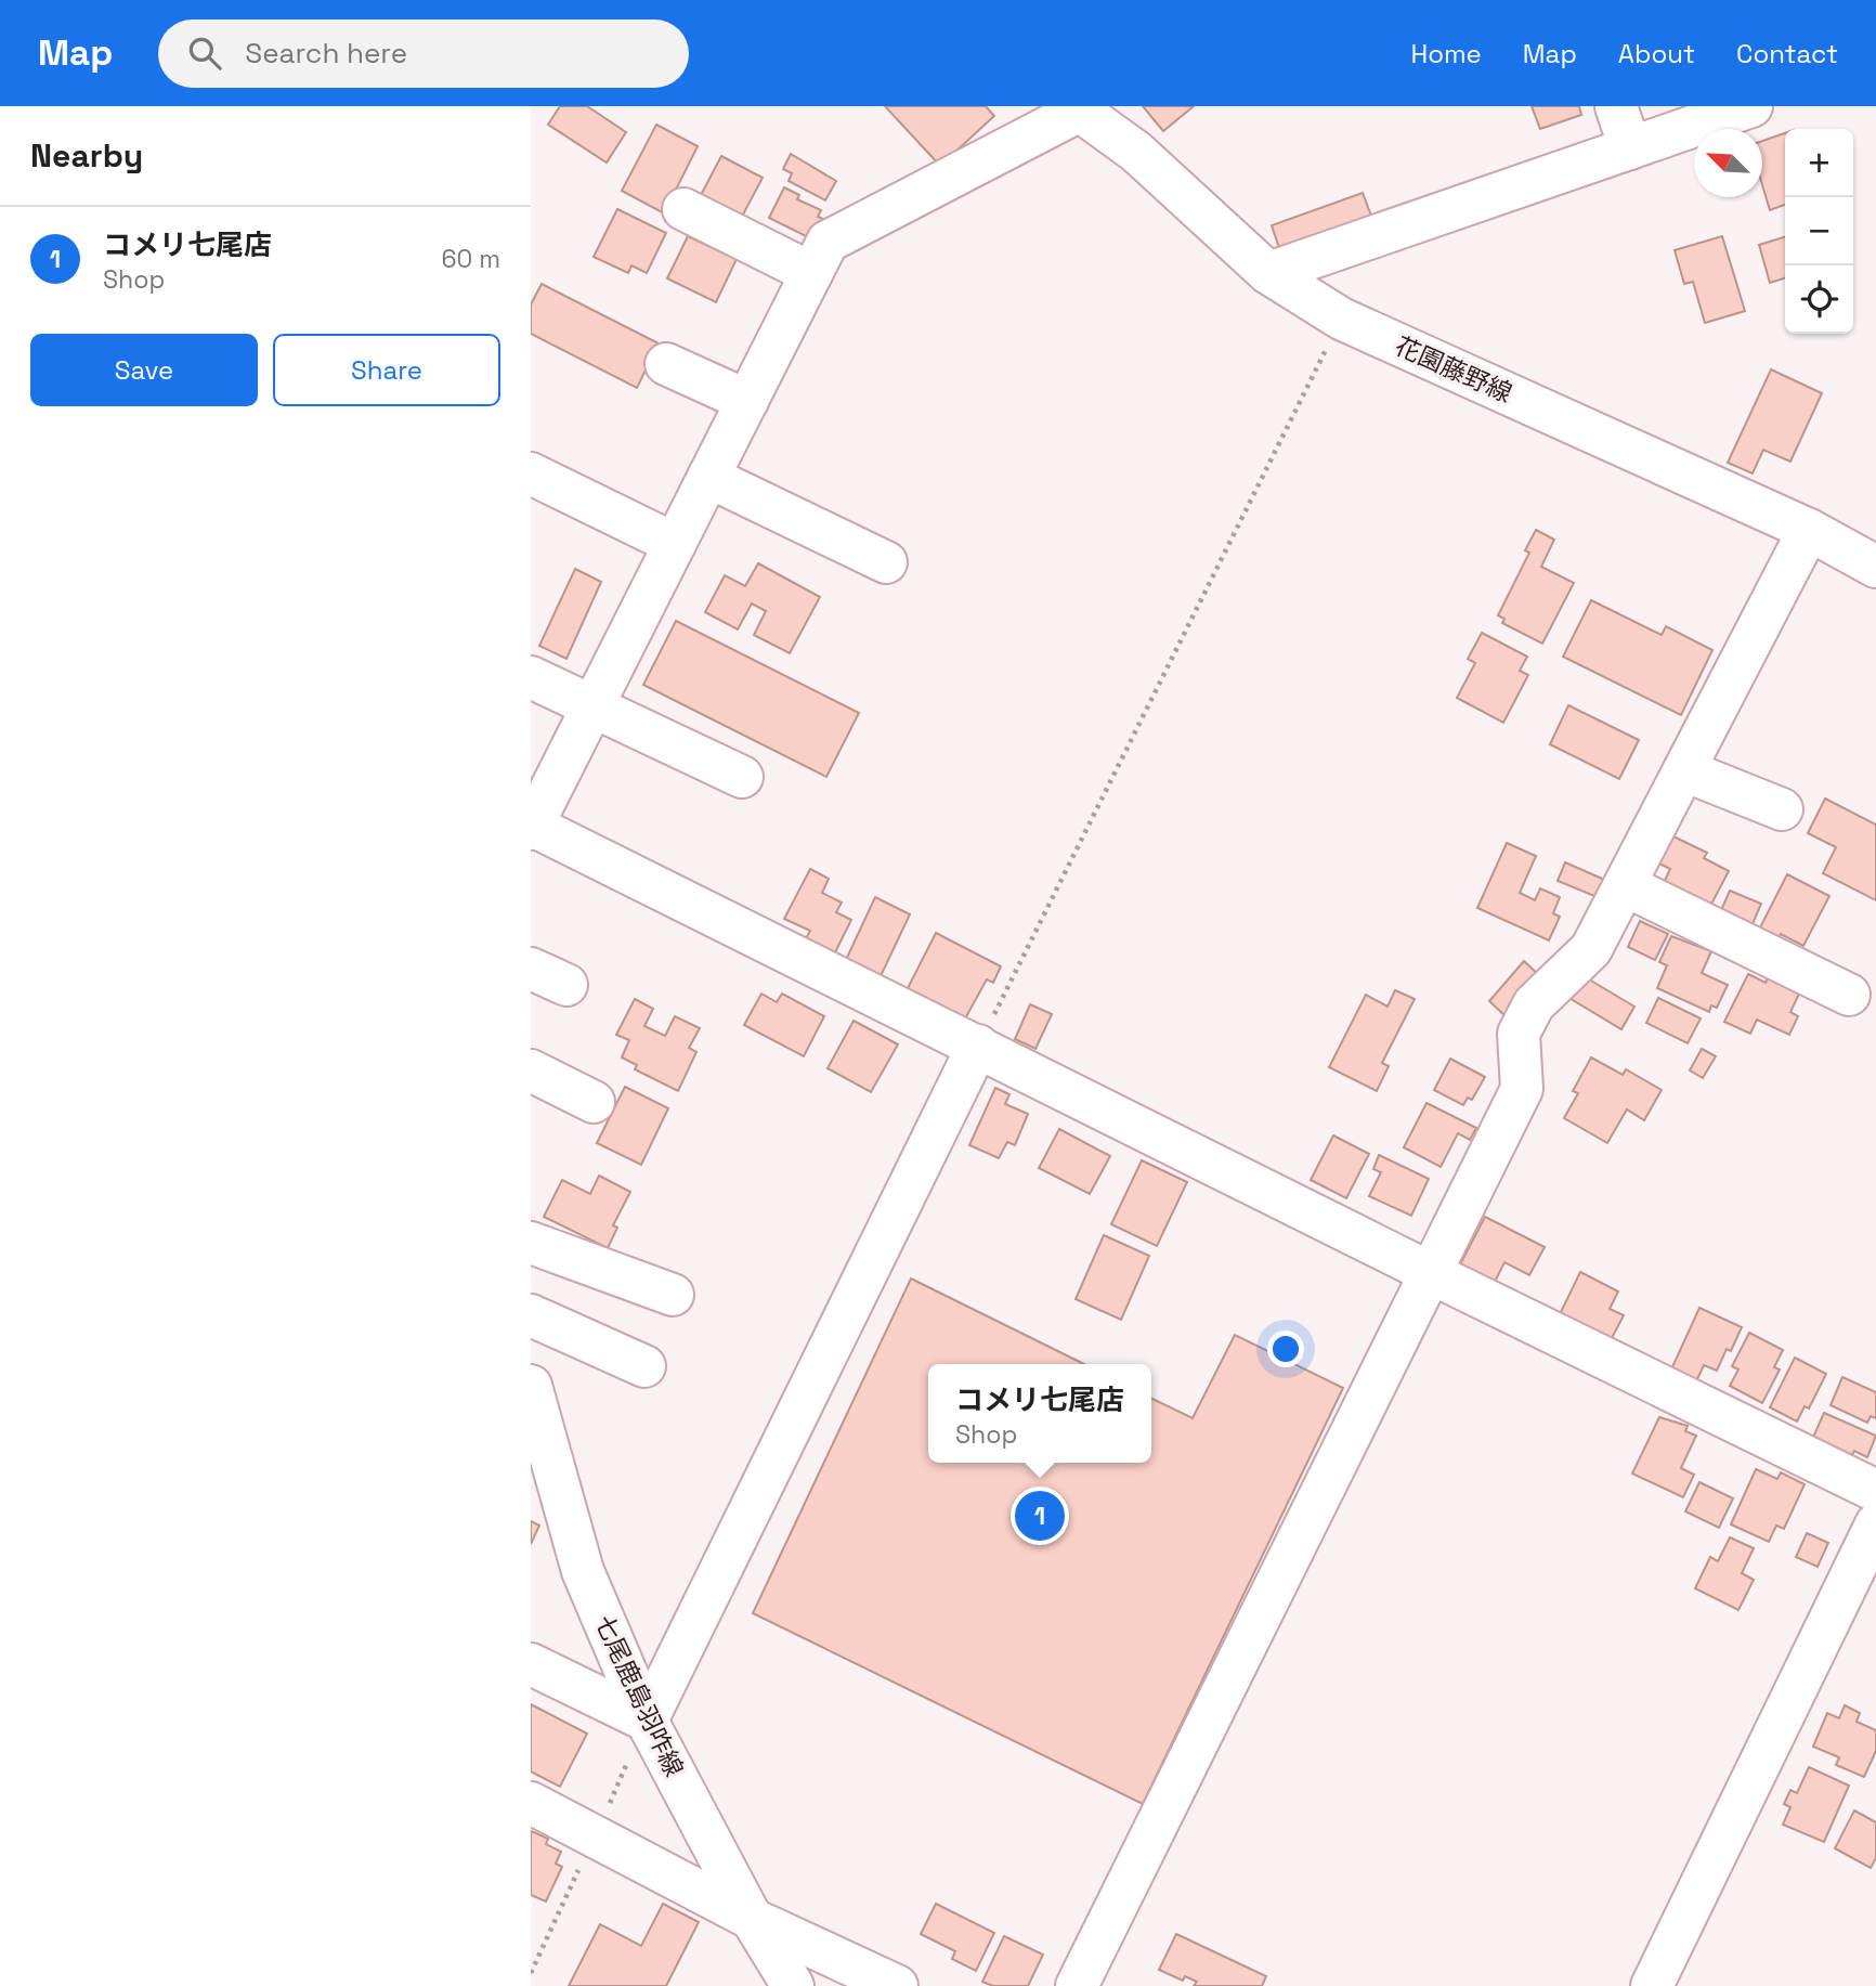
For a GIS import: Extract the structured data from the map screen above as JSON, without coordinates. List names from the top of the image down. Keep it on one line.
{"streets":{"street":["花園藤野線","七尾鹿島羽咋線"]},"north":"top left","page":{"header":"Map","search":"Search here","nav":["Home","Map","About","Contact"],"heading":"Nearby","map_buttons":["+","−"],"list":[{"mark":"1","name":"コメリ七尾店","note":"Shop","value":"60 m"}],"buttons":["Save","Share"],"popup":["コメリ七尾店","Shop"],"pins":"1"}}
